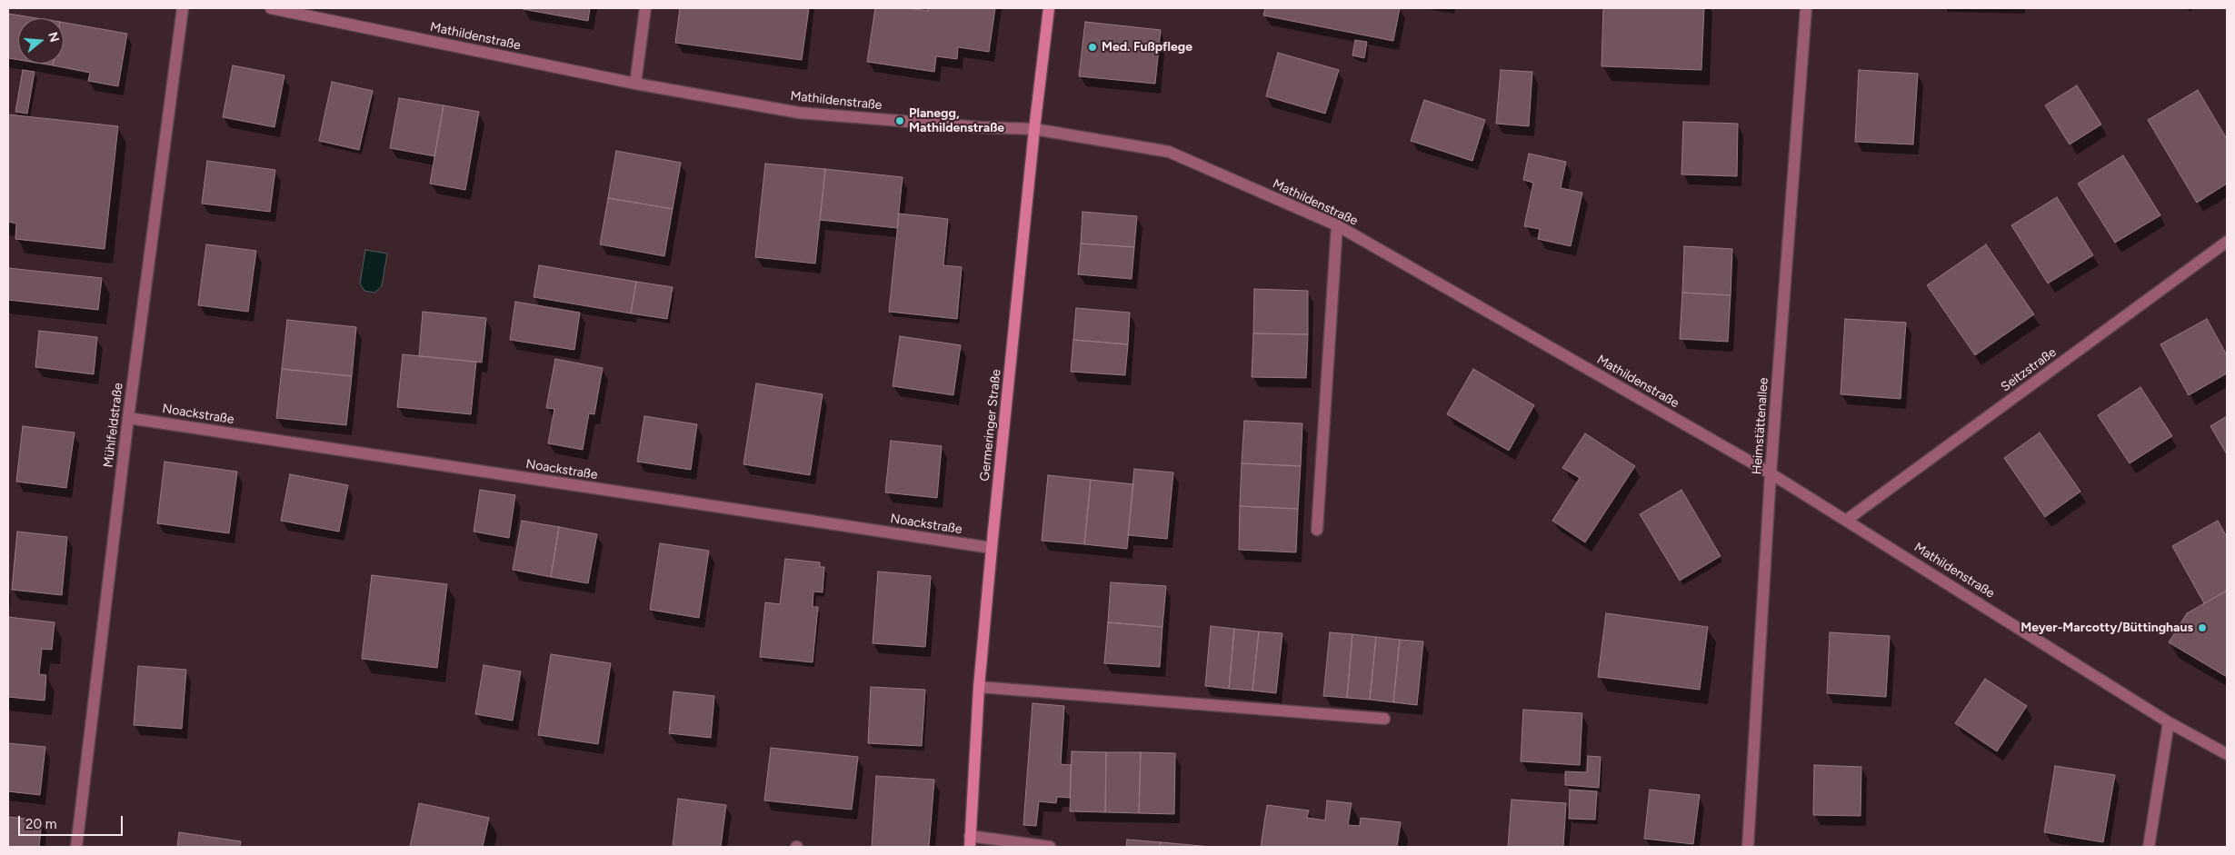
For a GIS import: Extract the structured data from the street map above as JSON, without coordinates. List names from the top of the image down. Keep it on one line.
{"streets":{"main road":["Germeringer Straße"],"street":["Mathildenstraße","Seitzstraße","Noackstraße","Mühlfeldstraße","Heimstättenallee"]},"crossings":[["Mathildenstraße","Seitzstraße"],["Mathildenstraße","Germeringer Straße"],["Mathildenstraße","Heimstättenallee"],["Noackstraße","Mühlfeldstraße"],["Noackstraße","Germeringer Straße"]],"places":["Med. Fußpflege","Planegg, Mathildenstraße","Meyer-Marcotty/Büttinghaus"],"scale_bar":"20 m","north":"right"}
